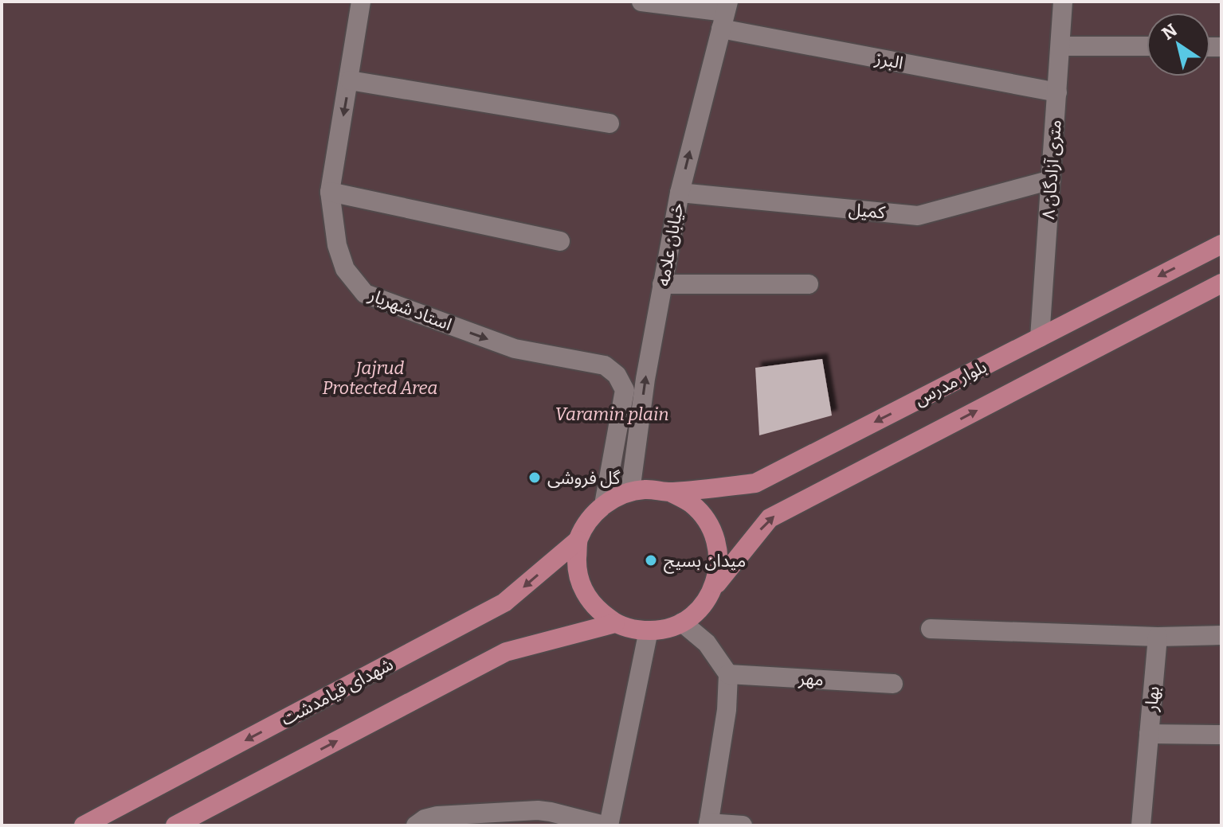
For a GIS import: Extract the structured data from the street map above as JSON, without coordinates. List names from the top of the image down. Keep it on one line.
{"streets":{"main road":["بلوار مدرس","شهدای قیامدشت"],"street":["البرز","۸ متری آزادگان","کمیل","خیابان علامه","استاد شهریار","مهر","بهار"]},"crossings":[["البرز","۸ متری آزادگان"],["البرز","خیابان علامه"],["۸ متری آزادگان","کمیل"],["۸ متری آزادگان","بلوار مدرس"],["کمیل","خیابان علامه"],["خیابان علامه","استاد شهریار"],["خیابان علامه","بلوار مدرس"],["خیابان علامه","شهدای قیامدشت"],["استاد شهریار","بلوار مدرس"],["استاد شهریار","شهدای قیامدشت"],["بلوار مدرس","شهدای قیامدشت"]],"one_way":["خیابان علامه"],"parks":["Jajrud Protected Area","Varamin plain"],"places":["گل فروشی","میدان بسیج"],"north":"top left"}
